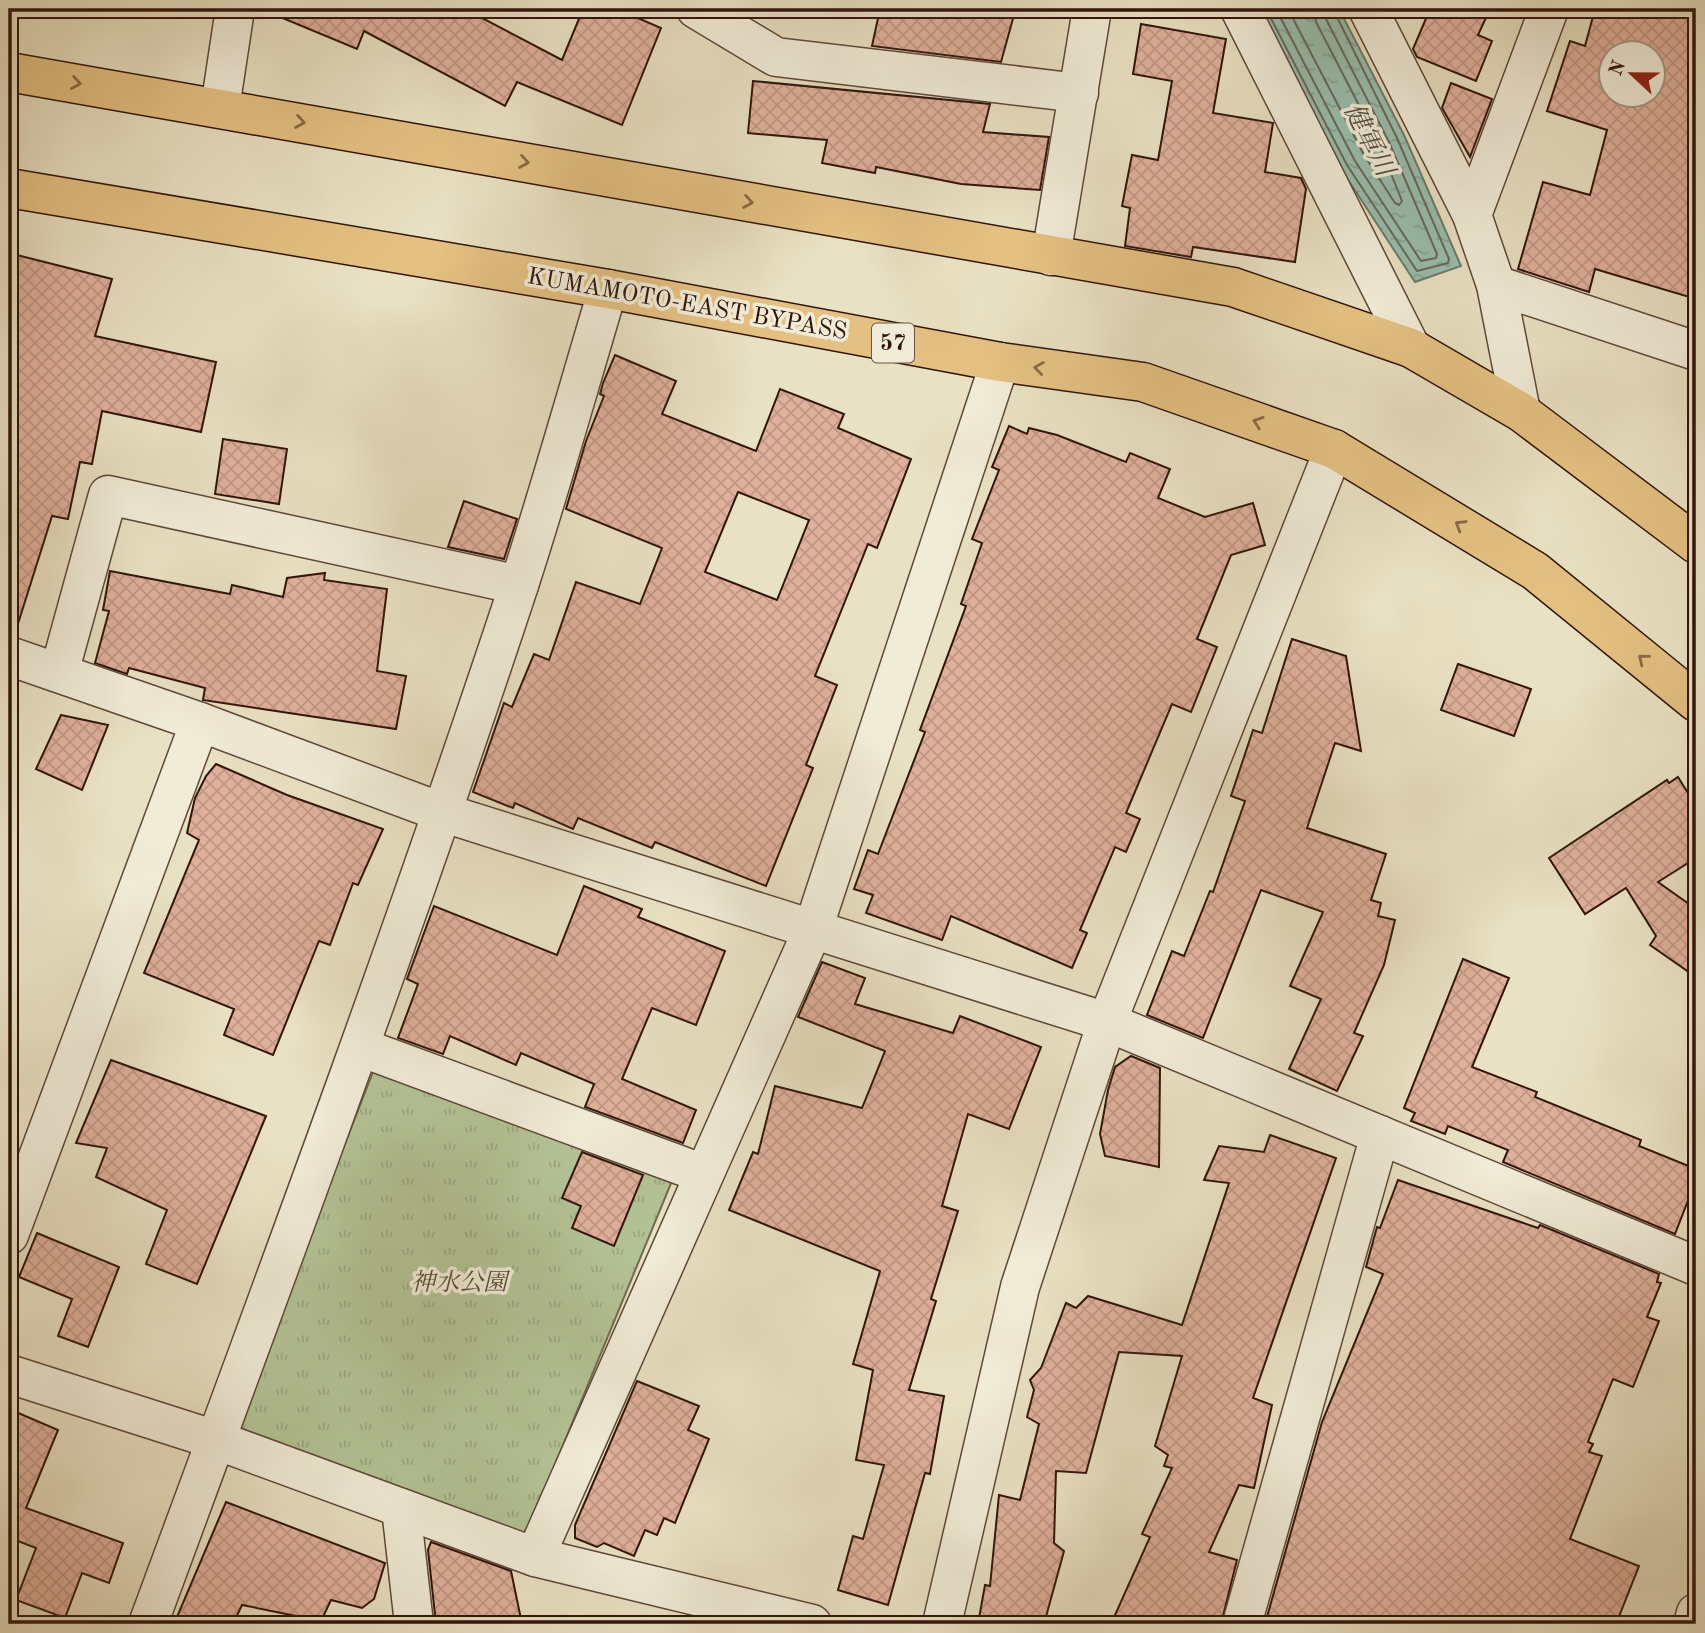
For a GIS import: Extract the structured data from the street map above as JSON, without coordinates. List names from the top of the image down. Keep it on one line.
{"streets":{"highway":["KUMAMOTO-EAST BYPASS","57"]},"water":["健軍川"],"parks":["神水公園"],"north":"left"}
